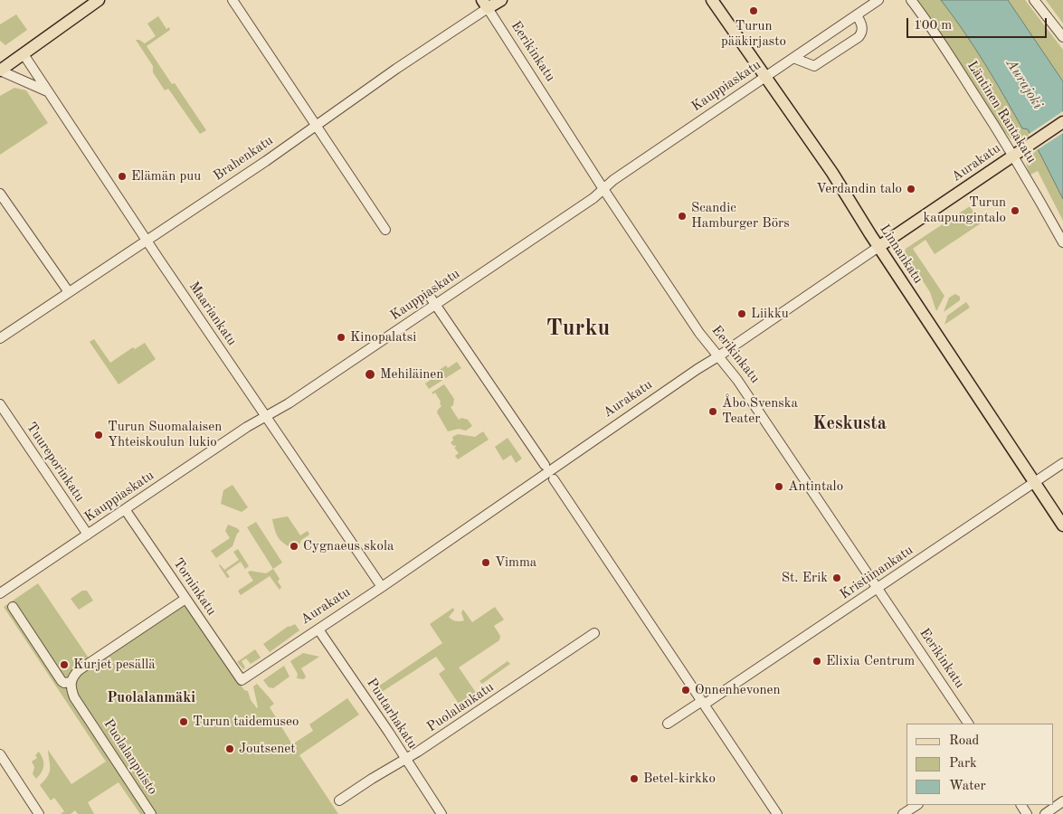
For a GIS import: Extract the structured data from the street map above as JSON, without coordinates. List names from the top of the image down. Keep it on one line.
{"streets":{"main road":["Brahenkatu","Aurakatu","Linnankatu"],"street":["Eerikinkatu","Kauppiaskatu","Läntinen Rantakatu","Maariankatu","Tuureporinkatu","Kristiinankatu","Torninkatu","Puolalankatu","Puutarhakatu","Puolalanpuisto"]},"crossings":[["Eerikinkatu","Kauppiaskatu"],["Eerikinkatu","Brahenkatu"],["Eerikinkatu","Aurakatu"],["Eerikinkatu","Kristiinankatu"],["Kauppiaskatu","Linnankatu"],["Kauppiaskatu","Maariankatu"],["Kauppiaskatu","Tuureporinkatu"],["Kauppiaskatu","Torninkatu"],["Läntinen Rantakatu","Aurakatu"],["Brahenkatu","Maariankatu"],["Aurakatu","Linnankatu"],["Aurakatu","Maariankatu"],["Aurakatu","Torninkatu"],["Aurakatu","Puutarhakatu"],["Linnankatu","Kristiinankatu"],["Puolalankatu","Puutarhakatu"]],"districts":["Turku","Keskusta","Puolalanmäki"],"water":["Aurajoki"],"places":["Turun pääkirjasto","Elämän puu","Verdandin talo","Turun kaupungintalo","Scandic Hamburger Börs","Liikku","Kinopalatsi","Mehiläinen","Åbo Svenska Teater","Turun Suomalaisen Yhteiskoulun lukio","Antintalo","Cygnaeus skola","Vimma","St. Erik","Elixia Centrum","Kurjet pesällä","Onnenhevonen","Turun taidemuseo","Joutsenet","Betel-kirkko"],"legend":["Road","Park","Water"],"scale_bar":"100 m"}
